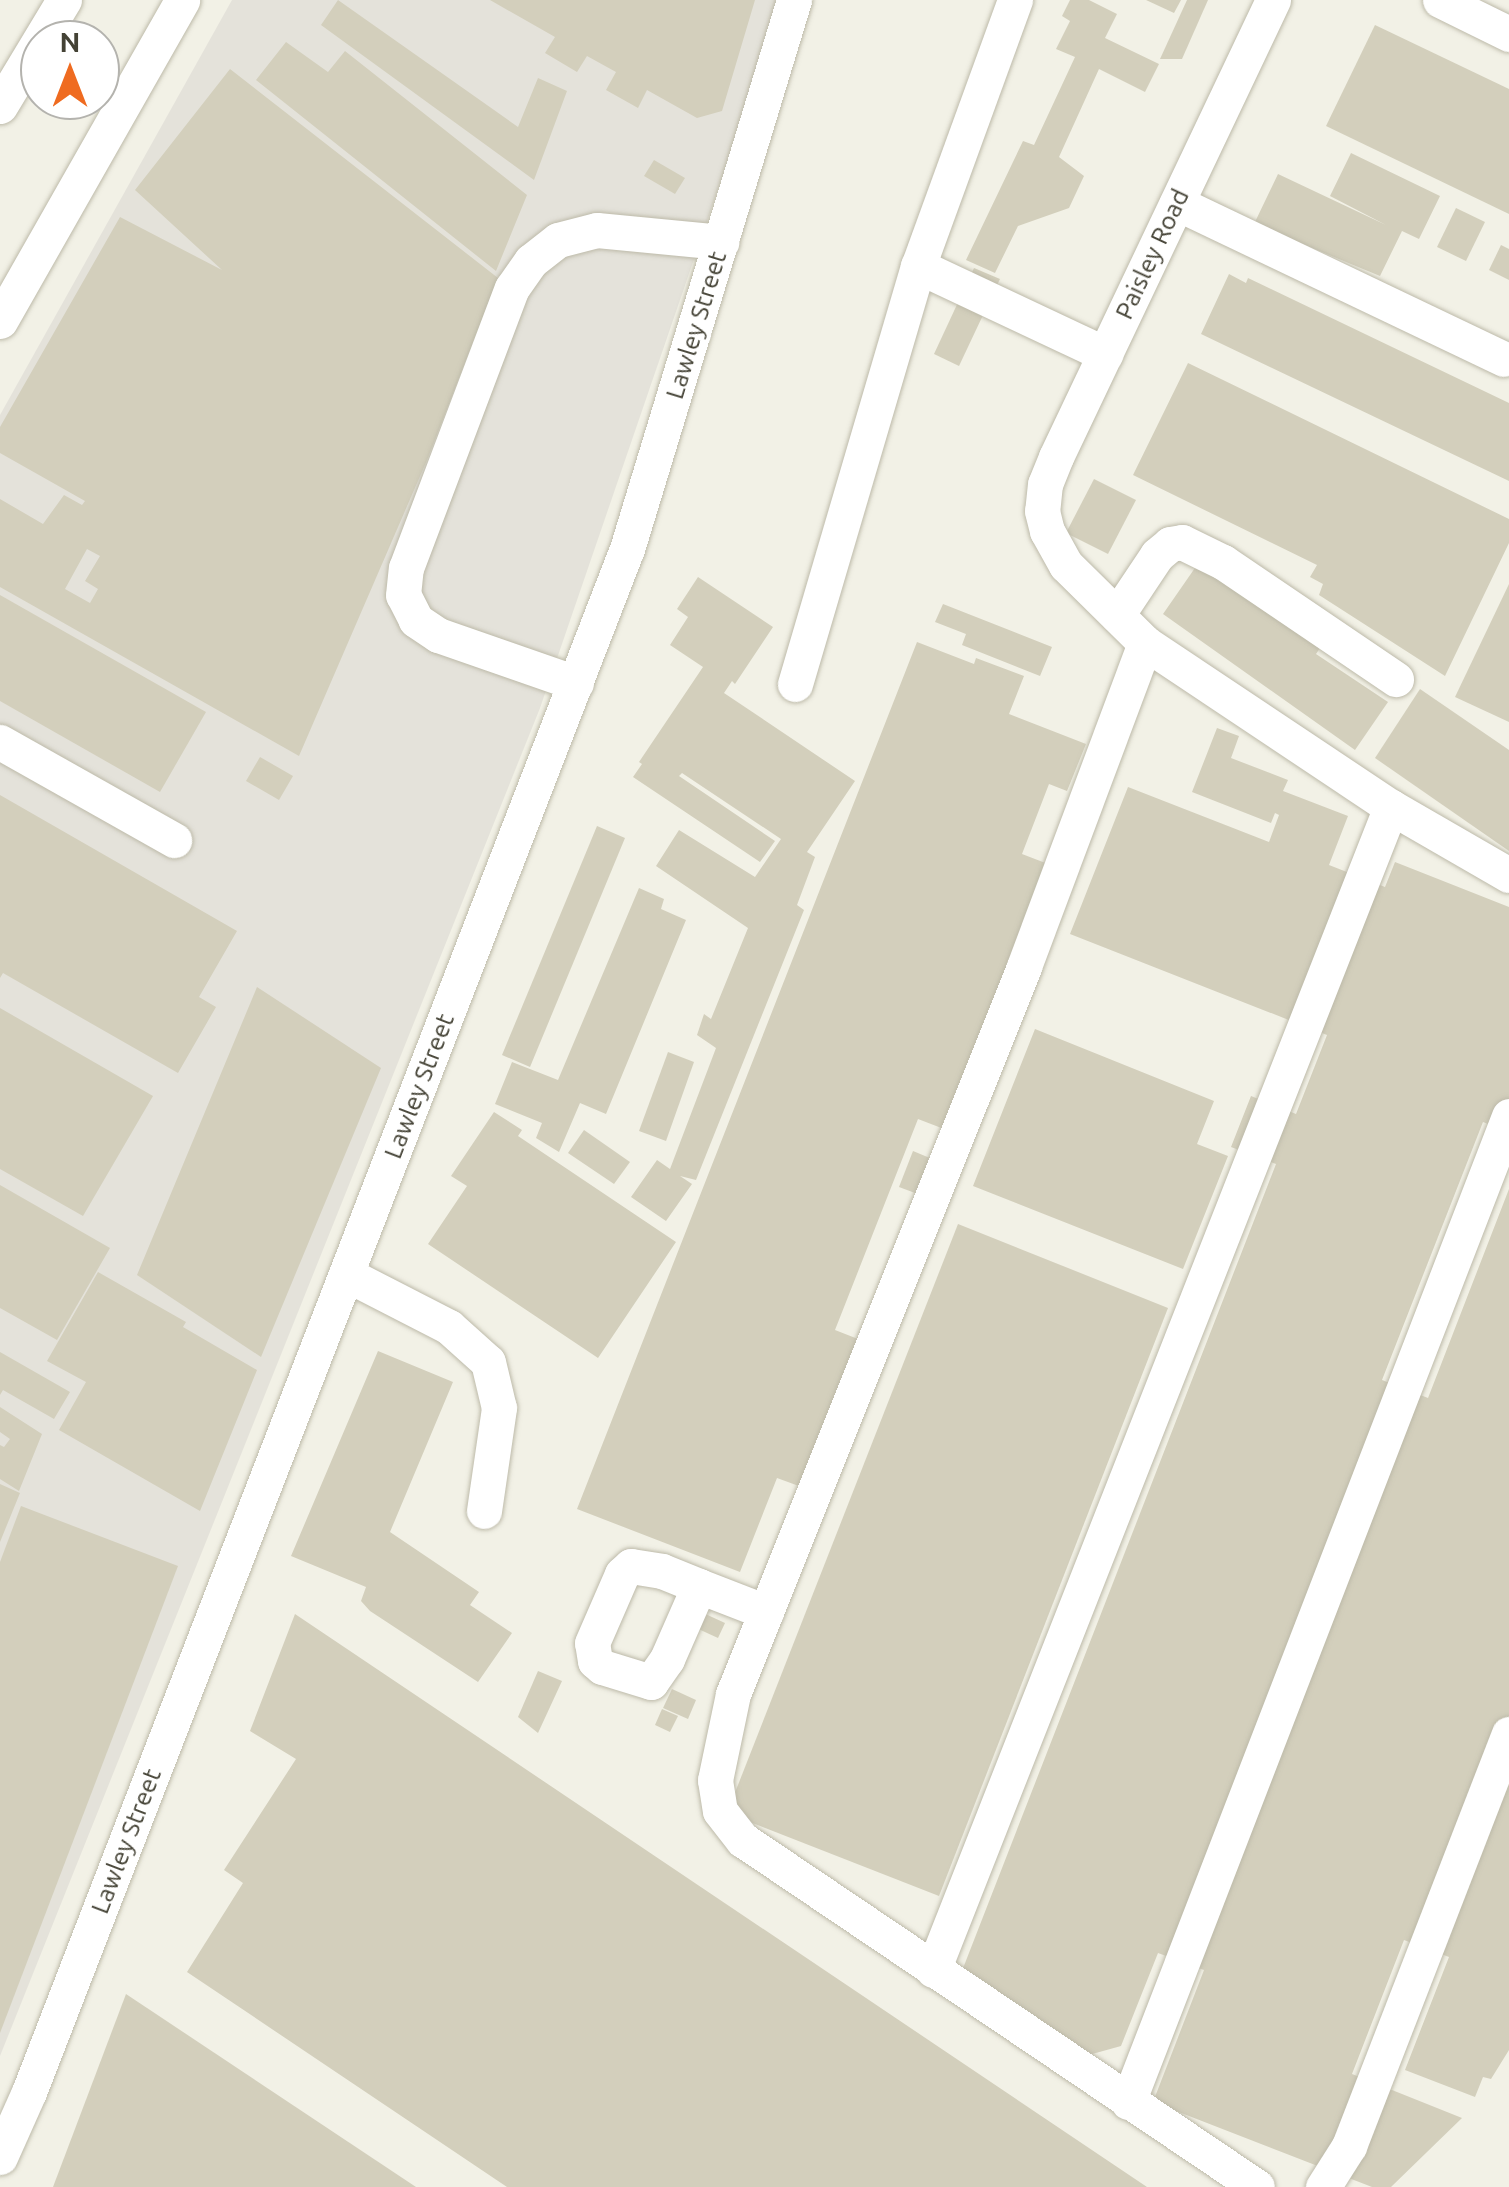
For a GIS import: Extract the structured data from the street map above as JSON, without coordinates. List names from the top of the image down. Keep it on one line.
{"streets":{"street":["Paisley Road","Lawley Street"]},"north":"top"}
